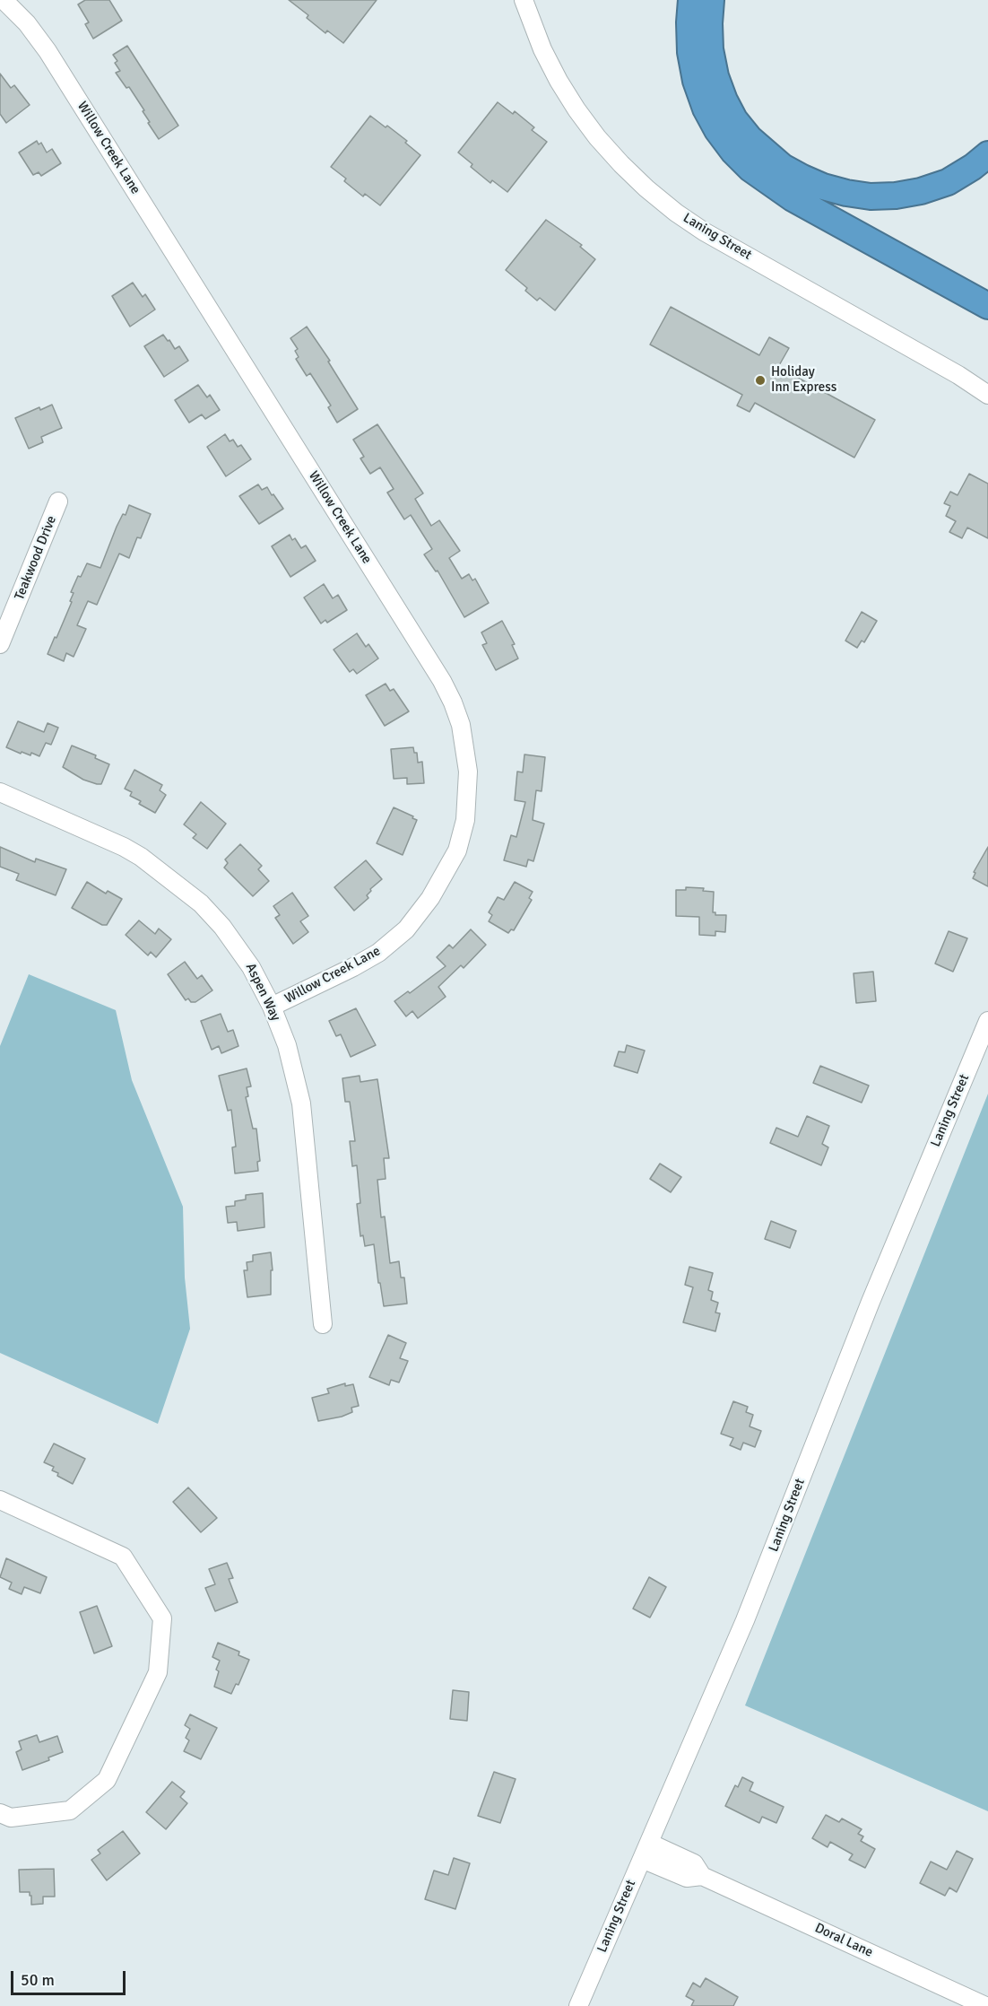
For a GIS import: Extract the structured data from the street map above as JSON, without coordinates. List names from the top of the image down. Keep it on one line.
{"streets":{"street":["Willow Creek Lane","Laning Street","Teakwood Drive","Aspen Way","Doral Lane"]},"crossings":[["Willow Creek Lane","Aspen Way"],["Laning Street","Doral Lane"]],"places":["Holiday Inn Express"],"scale_bar":"50 m"}
